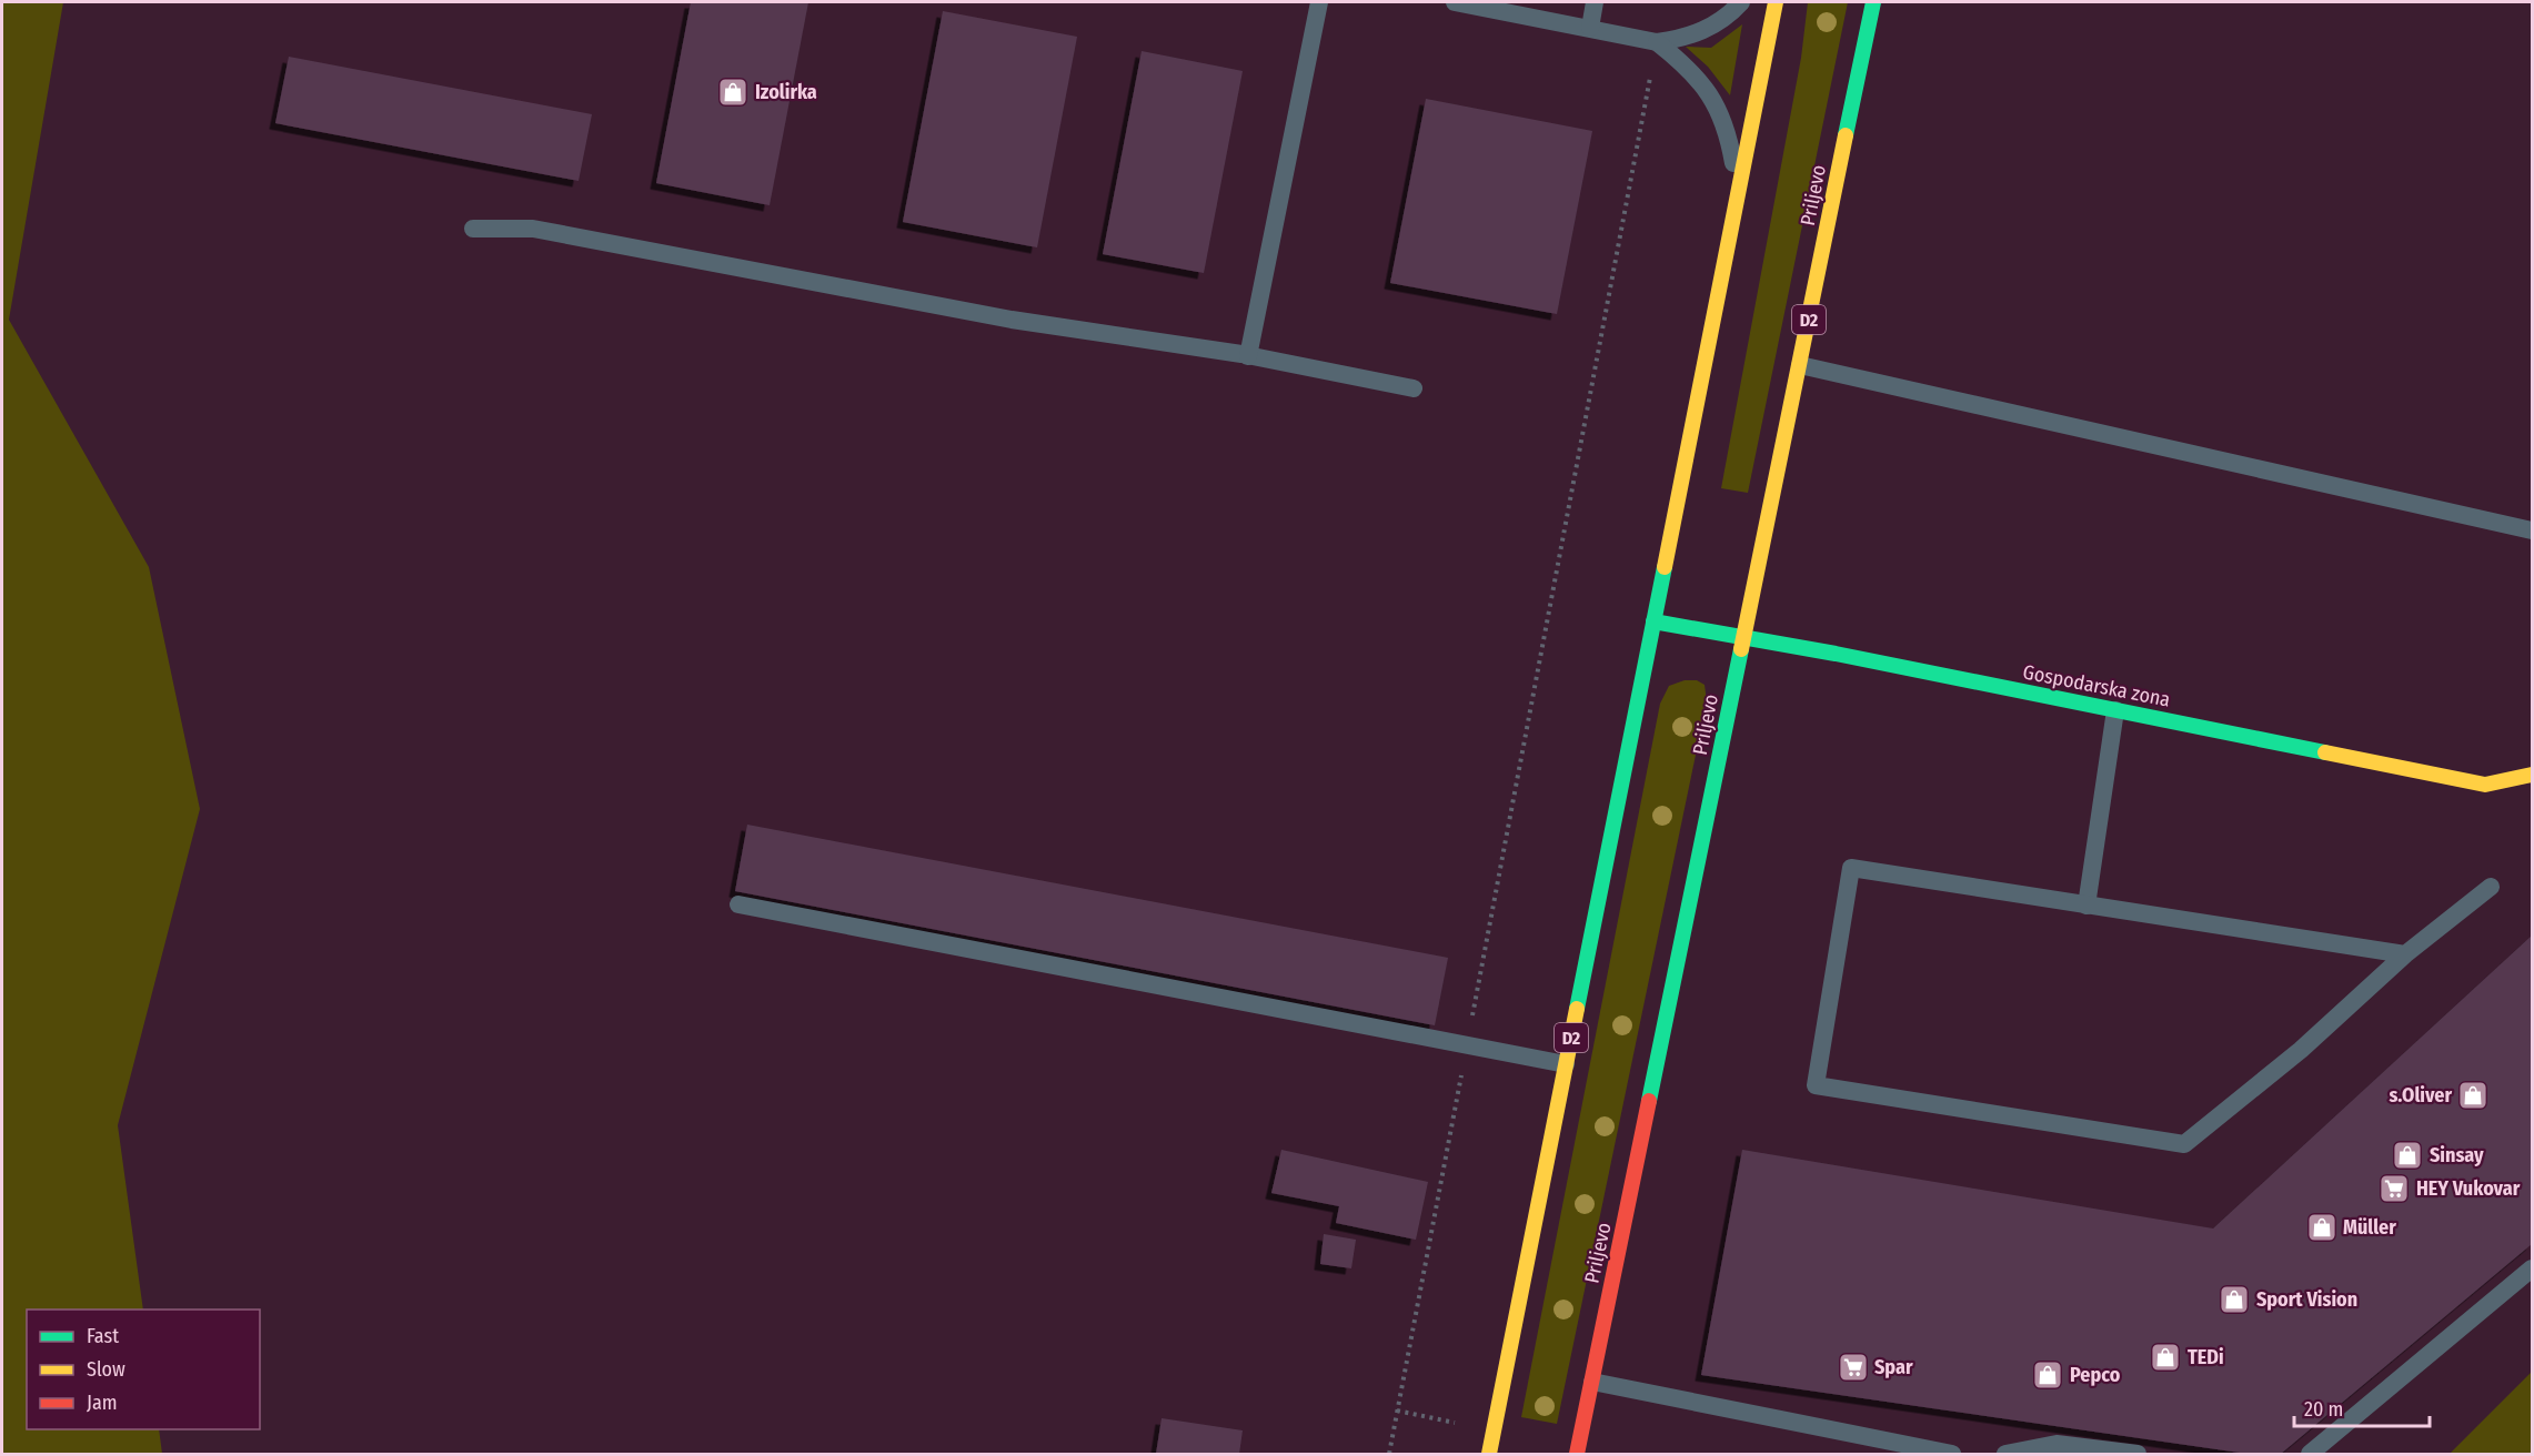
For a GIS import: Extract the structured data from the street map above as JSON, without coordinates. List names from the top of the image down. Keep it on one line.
{"streets":{"main road":["Priljevo","D2","Gospodarska zona"]},"crossings":[["Priljevo","Gospodarska zona"],["D2","Gospodarska zona"]],"places":{"shop":["Izolirka","s.Oliver","Sinsay","Müller","Sport Vision","TEDi","Pepco"],"supermarket":["HEY Vukovar","Spar"]},"legend":["Fast","Slow","Jam"],"scale_bar":"20 m"}
